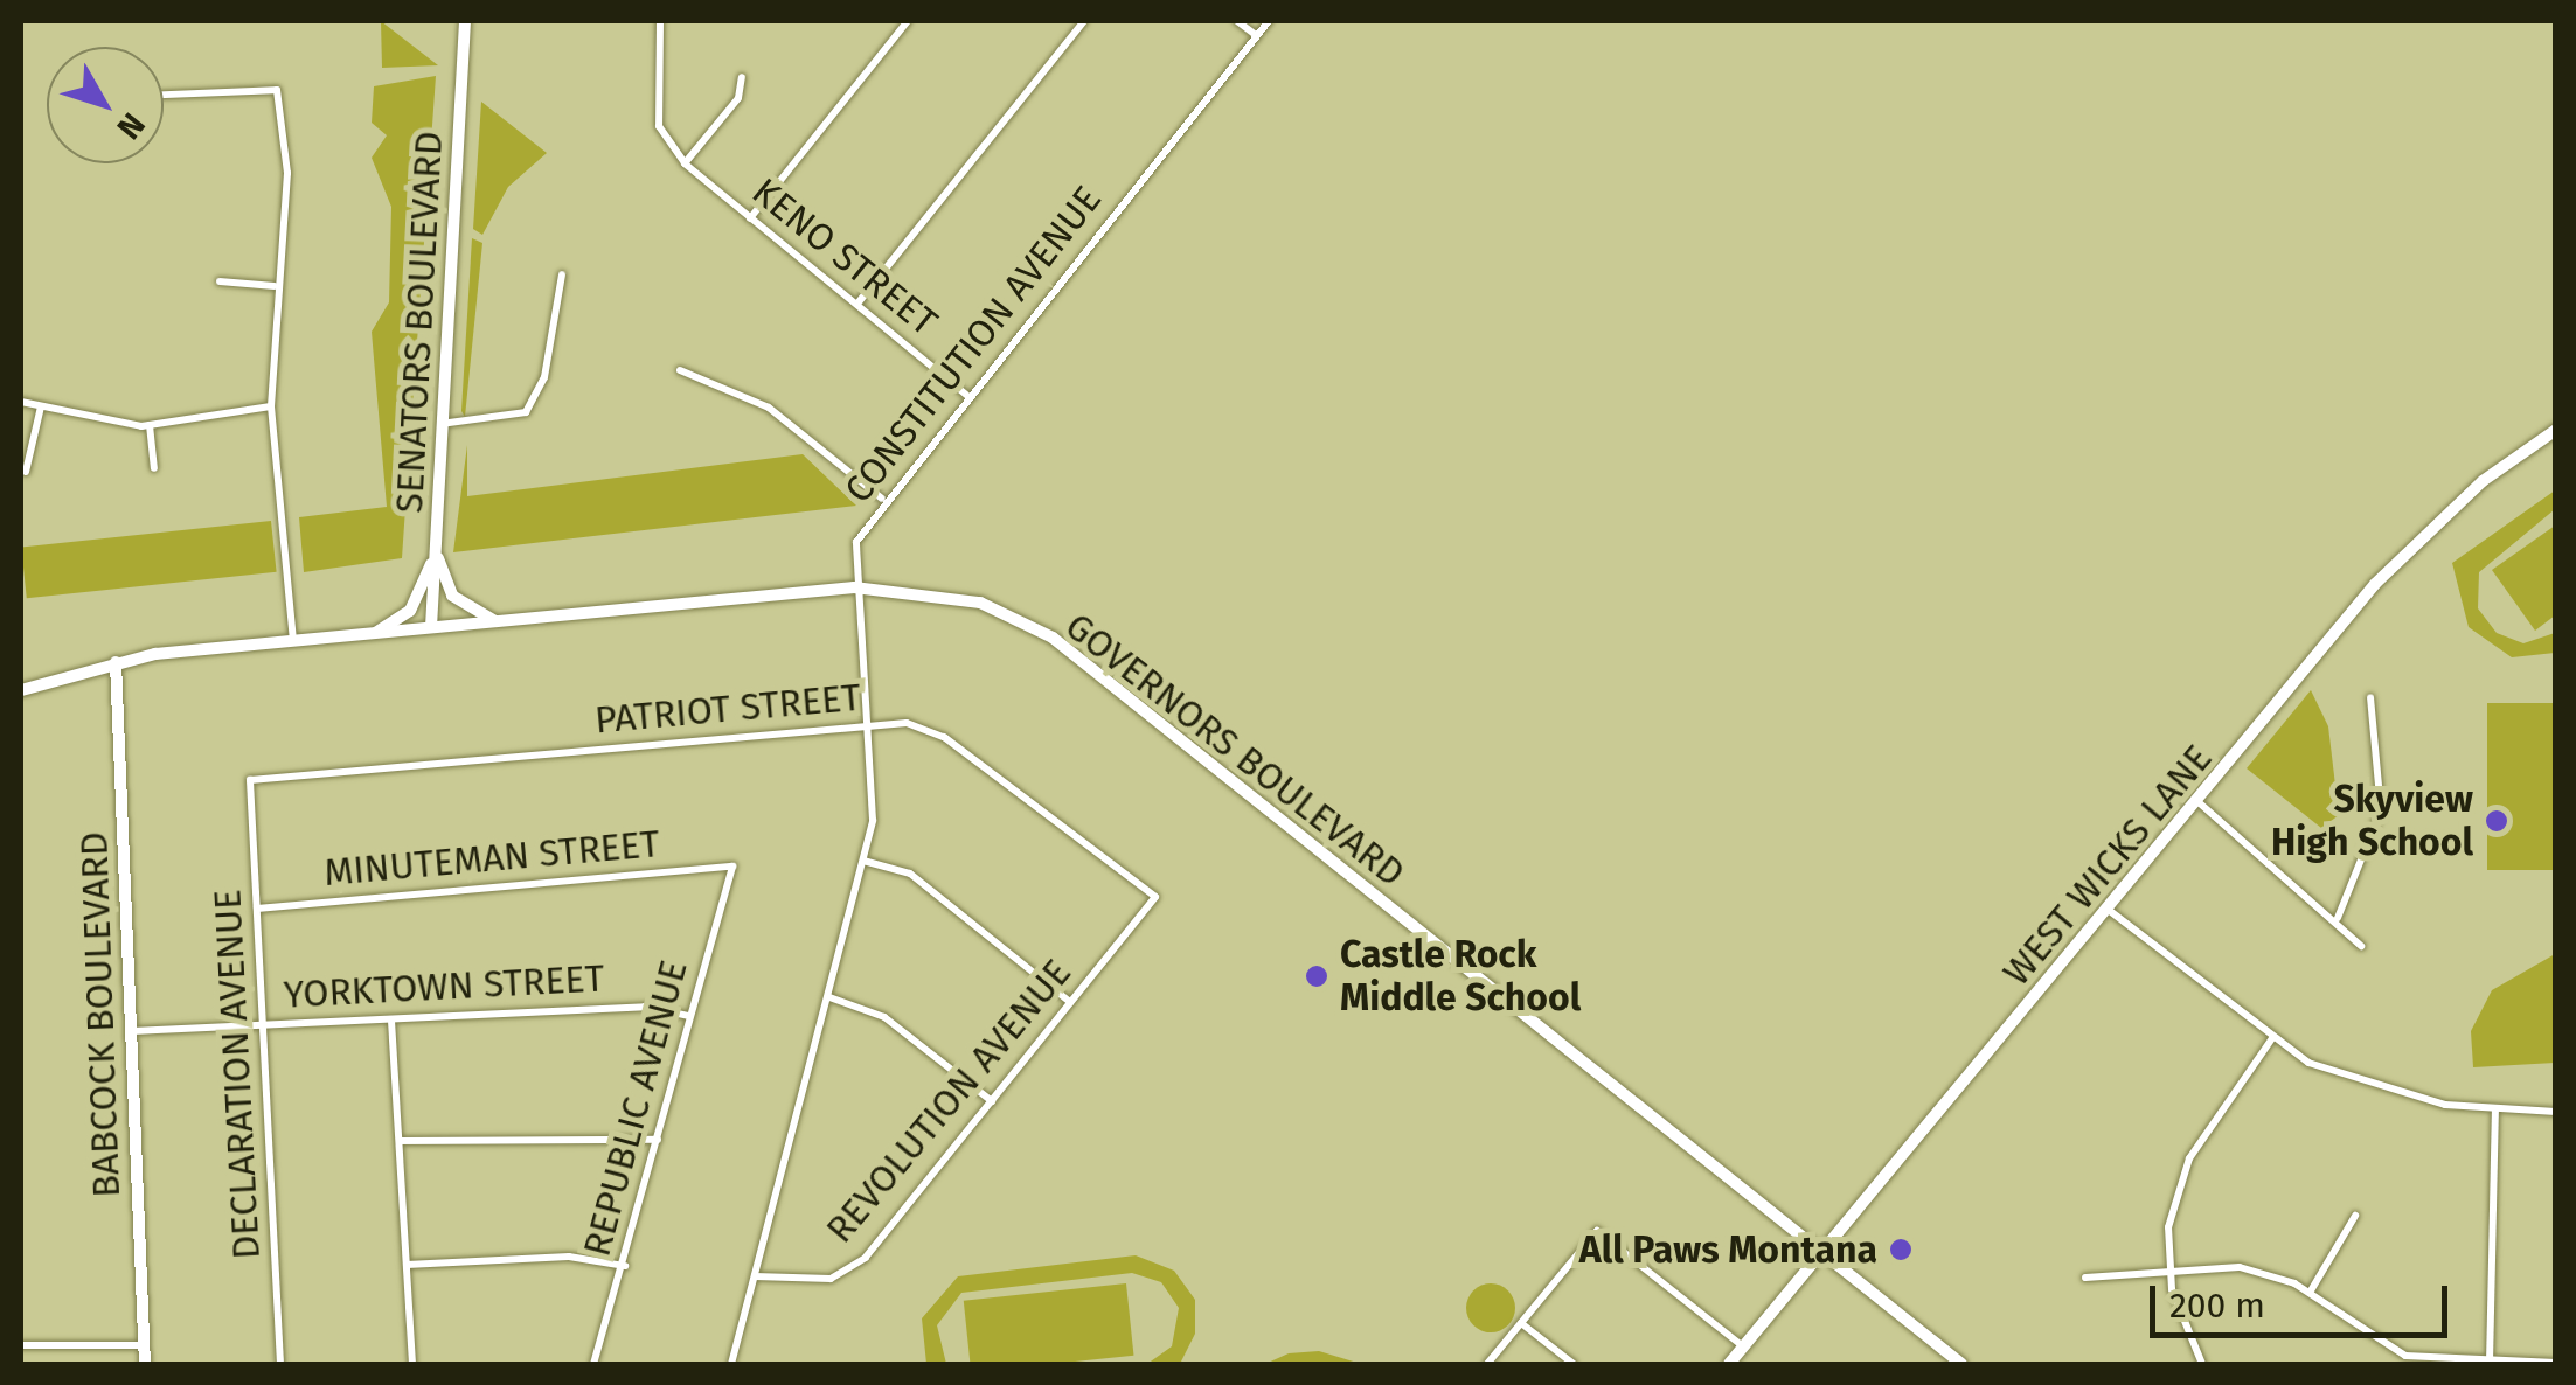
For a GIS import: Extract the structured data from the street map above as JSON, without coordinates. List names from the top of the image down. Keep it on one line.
{"streets":{"main road":["SENATORS BOULEVARD","GOVERNORS BOULEVARD","WEST WICKS LANE","BABCOCK BOULEVARD"],"street":["KENO STREET","CONSTITUTION AVENUE","PATRIOT STREET","MINUTEMAN STREET","YORKTOWN STREET","DECLARATION AVENUE","REVOLUTION AVENUE","REPUBLIC AVENUE"]},"crossings":[["KENO STREET","CONSTITUTION AVENUE"],["SENATORS BOULEVARD","GOVERNORS BOULEVARD"],["CONSTITUTION AVENUE","PATRIOT STREET"],["CONSTITUTION AVENUE","GOVERNORS BOULEVARD"],["CONSTITUTION AVENUE","REVOLUTION AVENUE"],["PATRIOT STREET","DECLARATION AVENUE"],["PATRIOT STREET","REVOLUTION AVENUE"],["GOVERNORS BOULEVARD","WEST WICKS LANE"],["GOVERNORS BOULEVARD","BABCOCK BOULEVARD"],["MINUTEMAN STREET","DECLARATION AVENUE"],["MINUTEMAN STREET","REPUBLIC AVENUE"],["YORKTOWN STREET","BABCOCK BOULEVARD"],["YORKTOWN STREET","DECLARATION AVENUE"],["YORKTOWN STREET","REPUBLIC AVENUE"]],"places":["Skyview High School","Castle Rock Middle School","All Paws Montana"],"scale_bar":"200 m","north":"bottom right"}
